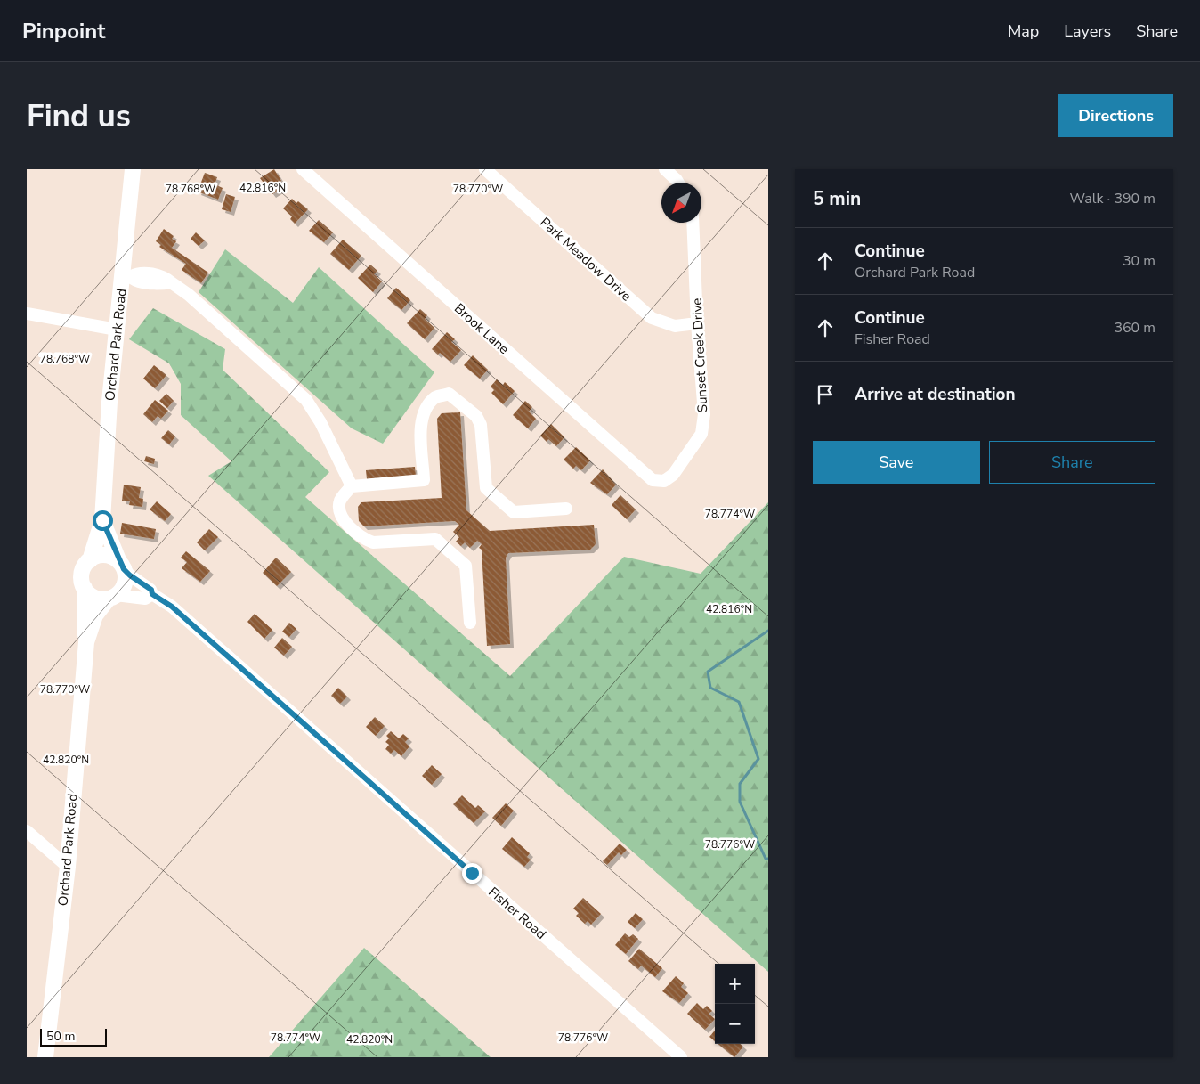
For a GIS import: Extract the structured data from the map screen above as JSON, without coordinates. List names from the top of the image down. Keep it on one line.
{"streets":{"main road":["Orchard Park Road"],"street":["Park Meadow Drive","Brook Lane","Sunset Creek Drive","Fisher Road"]},"crossings":[["Park Meadow Drive","Sunset Creek Drive"],["Brook Lane","Sunset Creek Drive"],["Orchard Park Road","Fisher Road"]],"scale_bar":"50 m","north":"bottom left","page":{"header":"Pinpoint","nav":["Map","Layers","Share"],"buttons":["Directions",["Save","Share"]],"title":"Find us","heading":["5 min","Walk · 390 m"],"list":[["Continue","Orchard Park Road","30 m"],["Continue","Fisher Road","360 m"],"Arrive at destination"],"map_buttons":["+","−"],"scale":"50 m"},"coordinates":["42.816°N","78.768°W","78.770°W","78.774°W","42.820°N","78.776°W"]}
